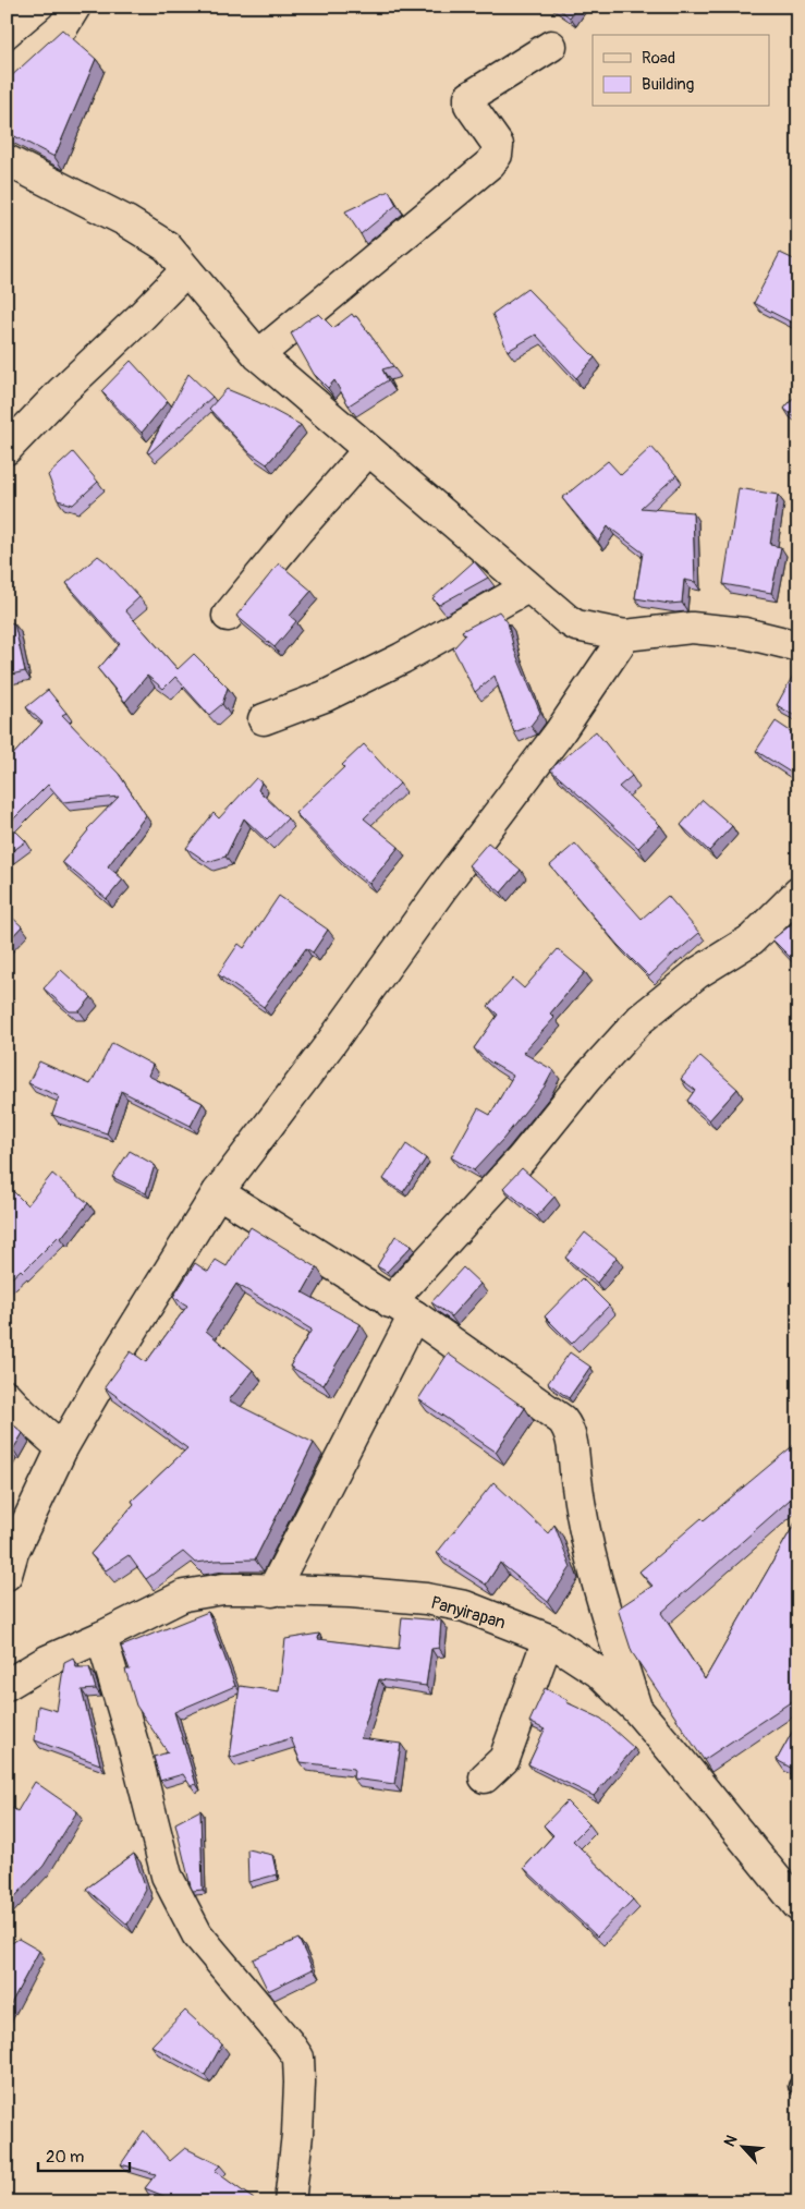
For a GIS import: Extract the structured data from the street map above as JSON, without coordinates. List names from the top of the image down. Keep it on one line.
{"streets":{"street":["Panyirapan"]},"legend":["Road","Building"],"scale_bar":"20 m","north":"top left"}
